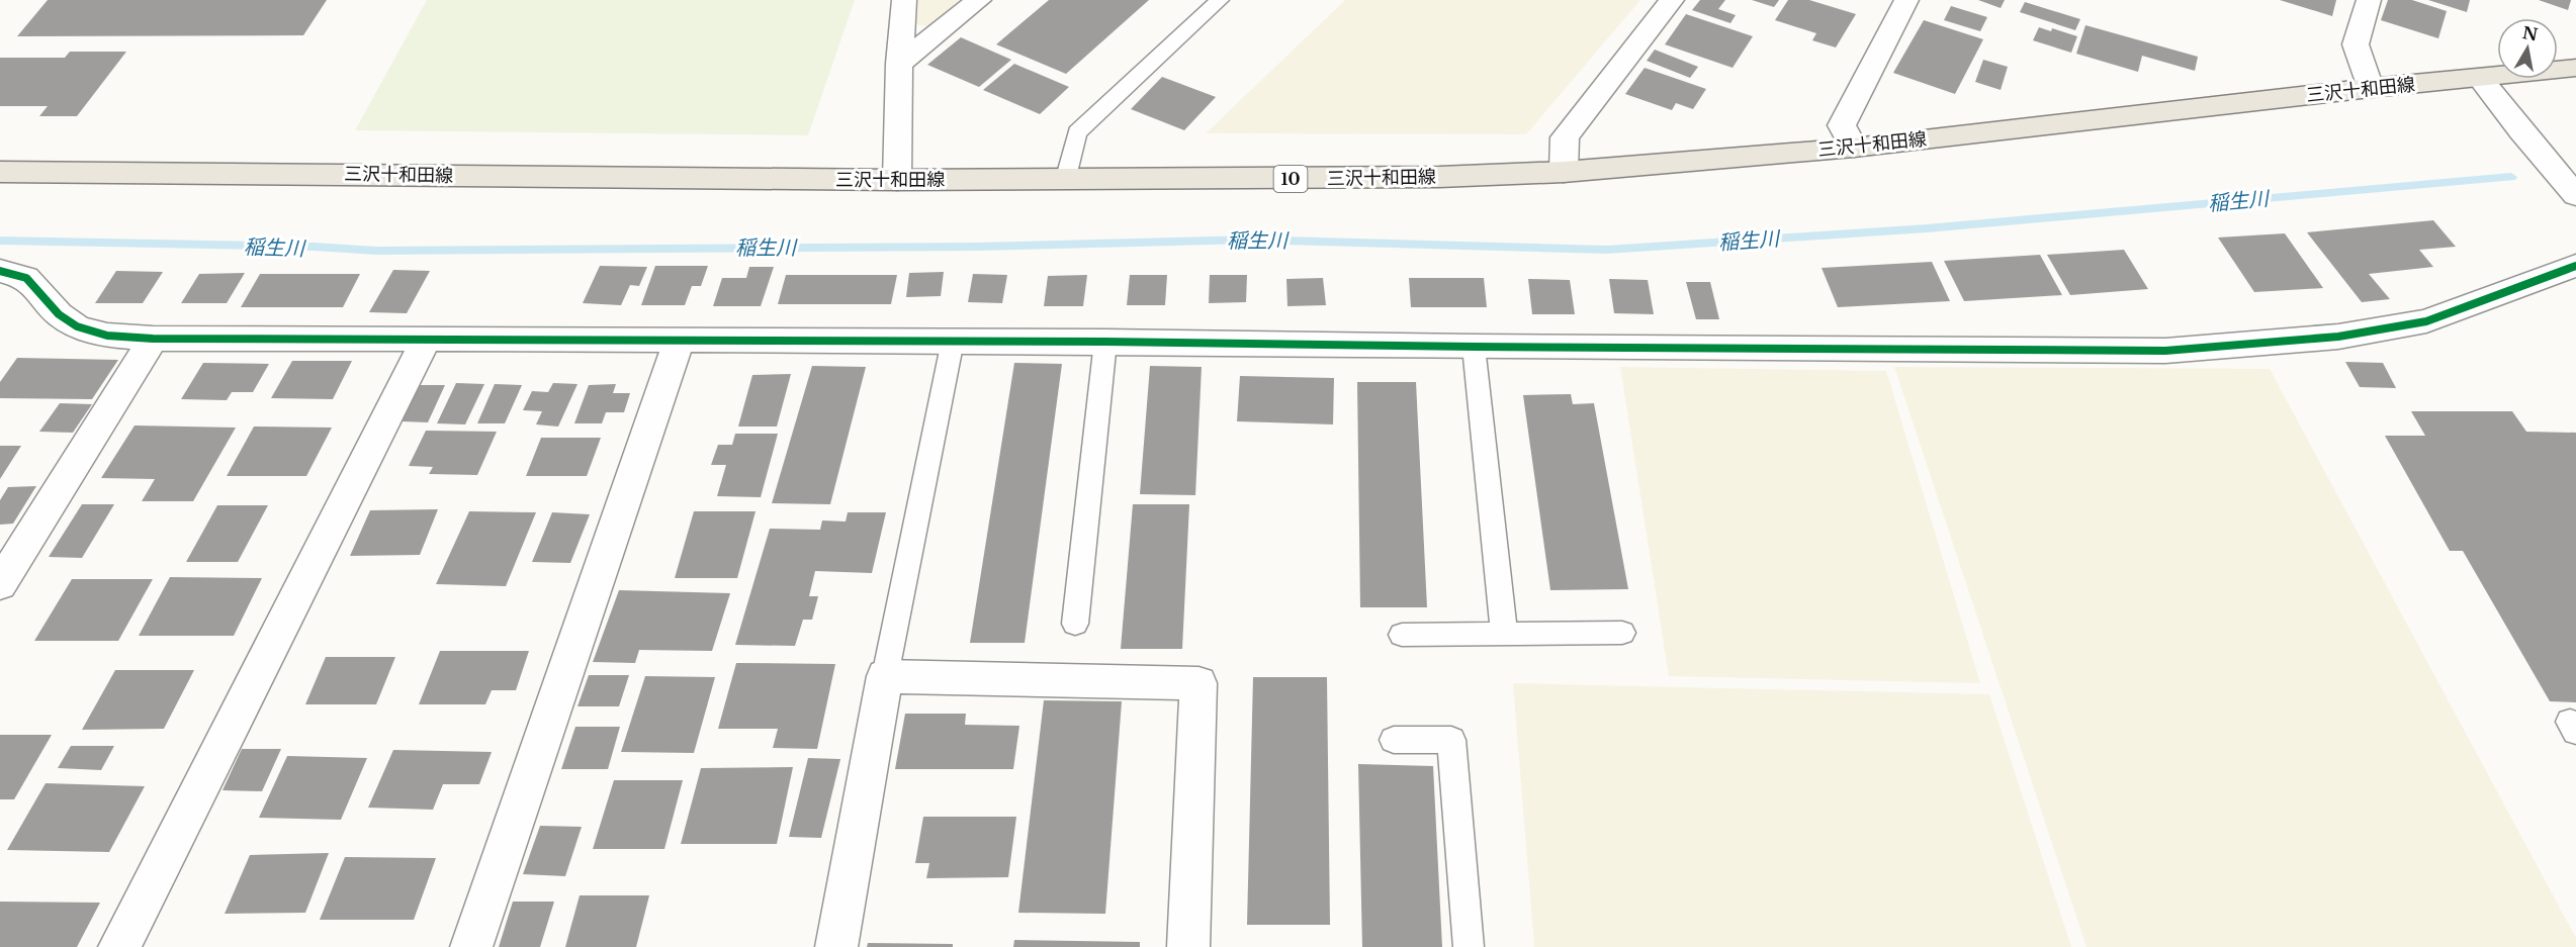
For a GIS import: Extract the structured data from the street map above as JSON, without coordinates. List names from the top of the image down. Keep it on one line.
{"streets":{"main road":["三沢十和田線","10"]},"water":["稲生川"],"north":"top"}
